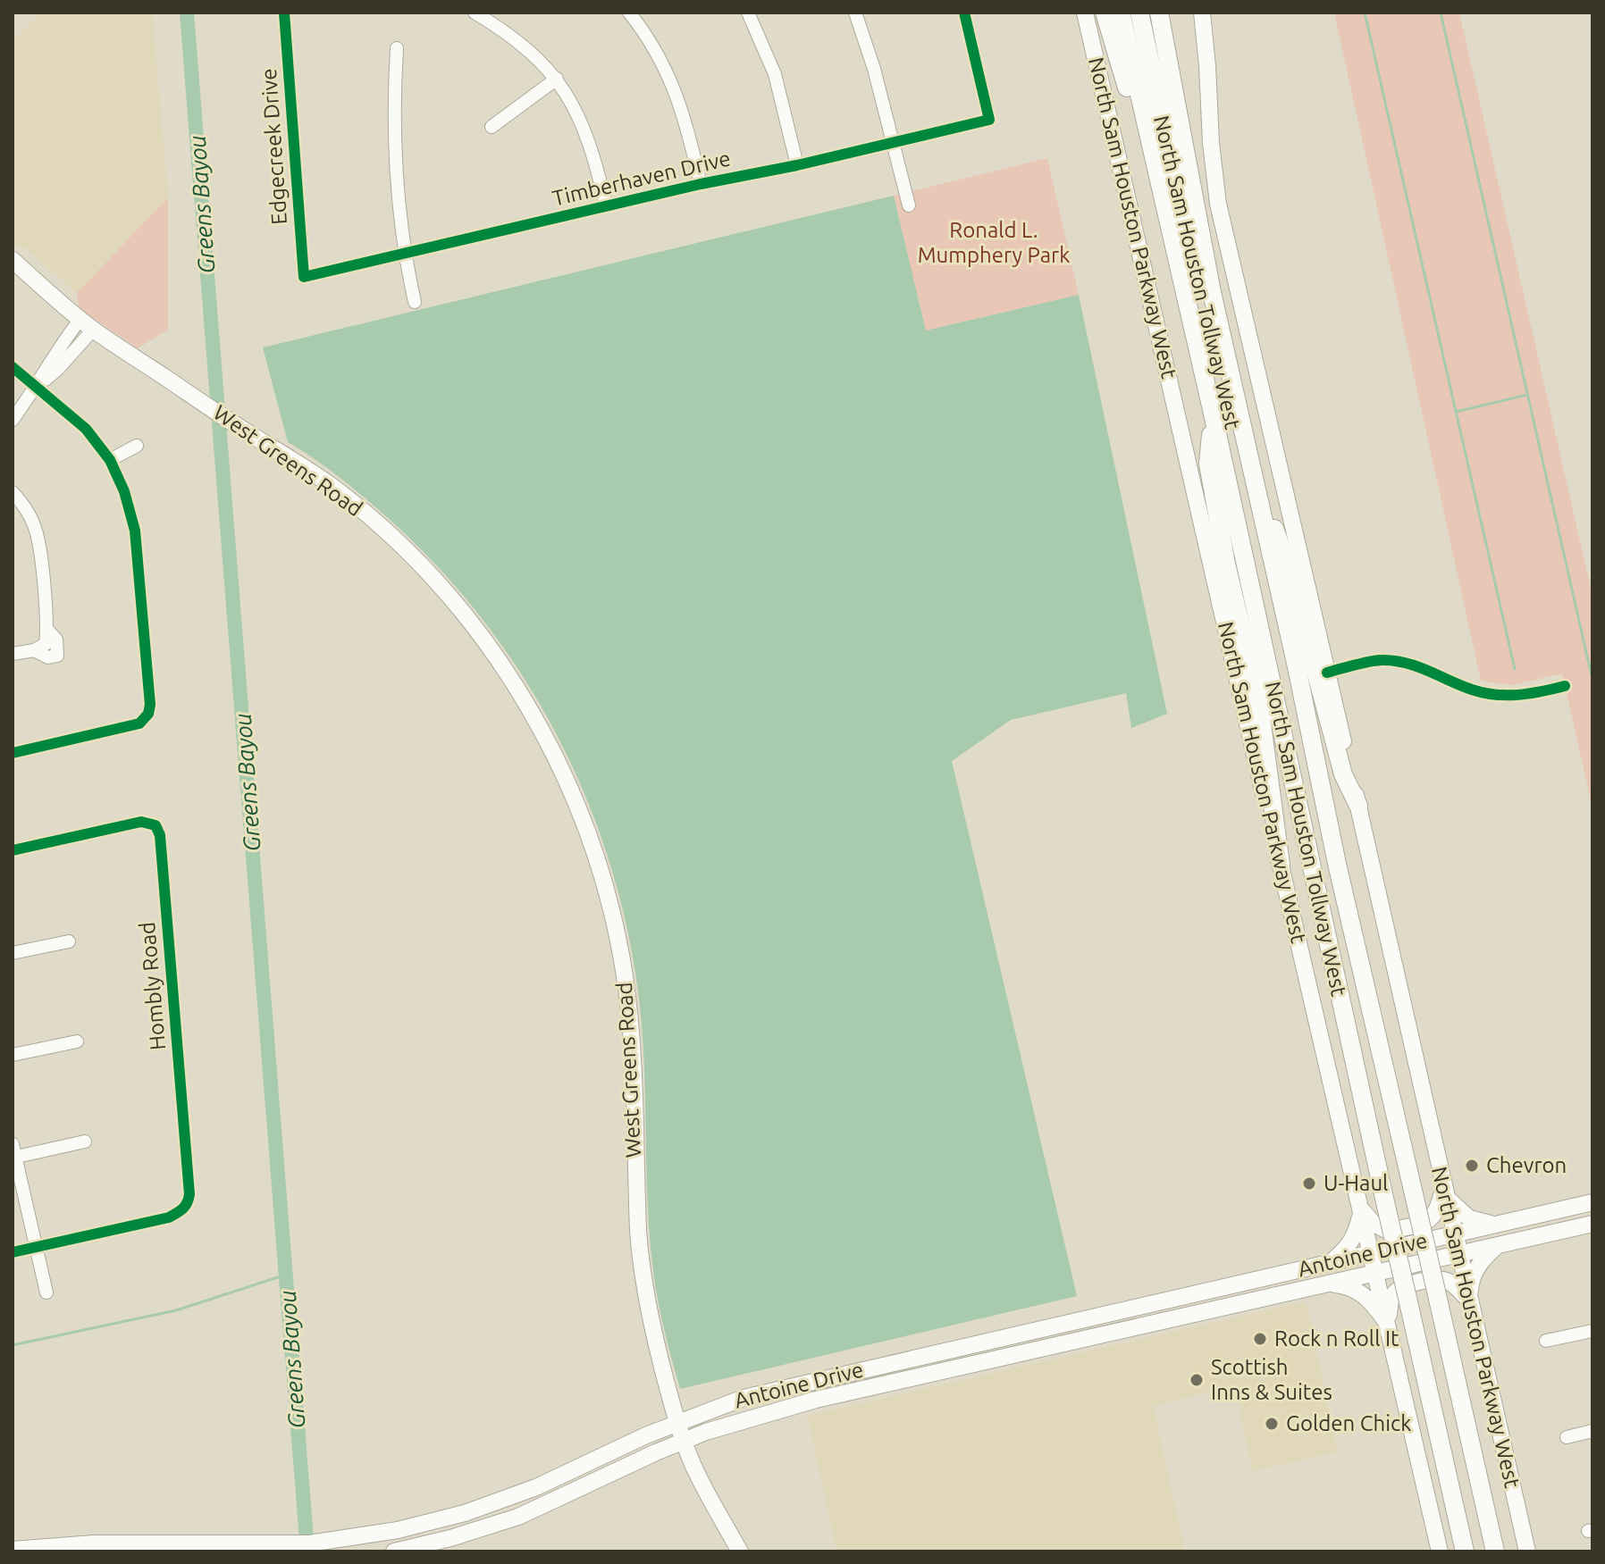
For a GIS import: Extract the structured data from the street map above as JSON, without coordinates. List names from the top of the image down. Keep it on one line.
{"streets":{"highway":["North Sam Houston Tollway West"],"main road":["North Sam Houston Parkway West","West Greens Road","Antoine Drive"],"street":["Edgecreek Drive","Timberhaven Drive","Hombly Road"]},"crossings":[["Edgecreek Drive","Timberhaven Drive"],["North Sam Houston Parkway West","Antoine Drive"],["West Greens Road","Antoine Drive"]],"water":["Greens Bayou"],"parks":["Ronald L. Mumphery Park"],"places":["Chevron","U-Haul","Rock n Roll It","Scottish Inns & Suites","Golden Chick"]}
